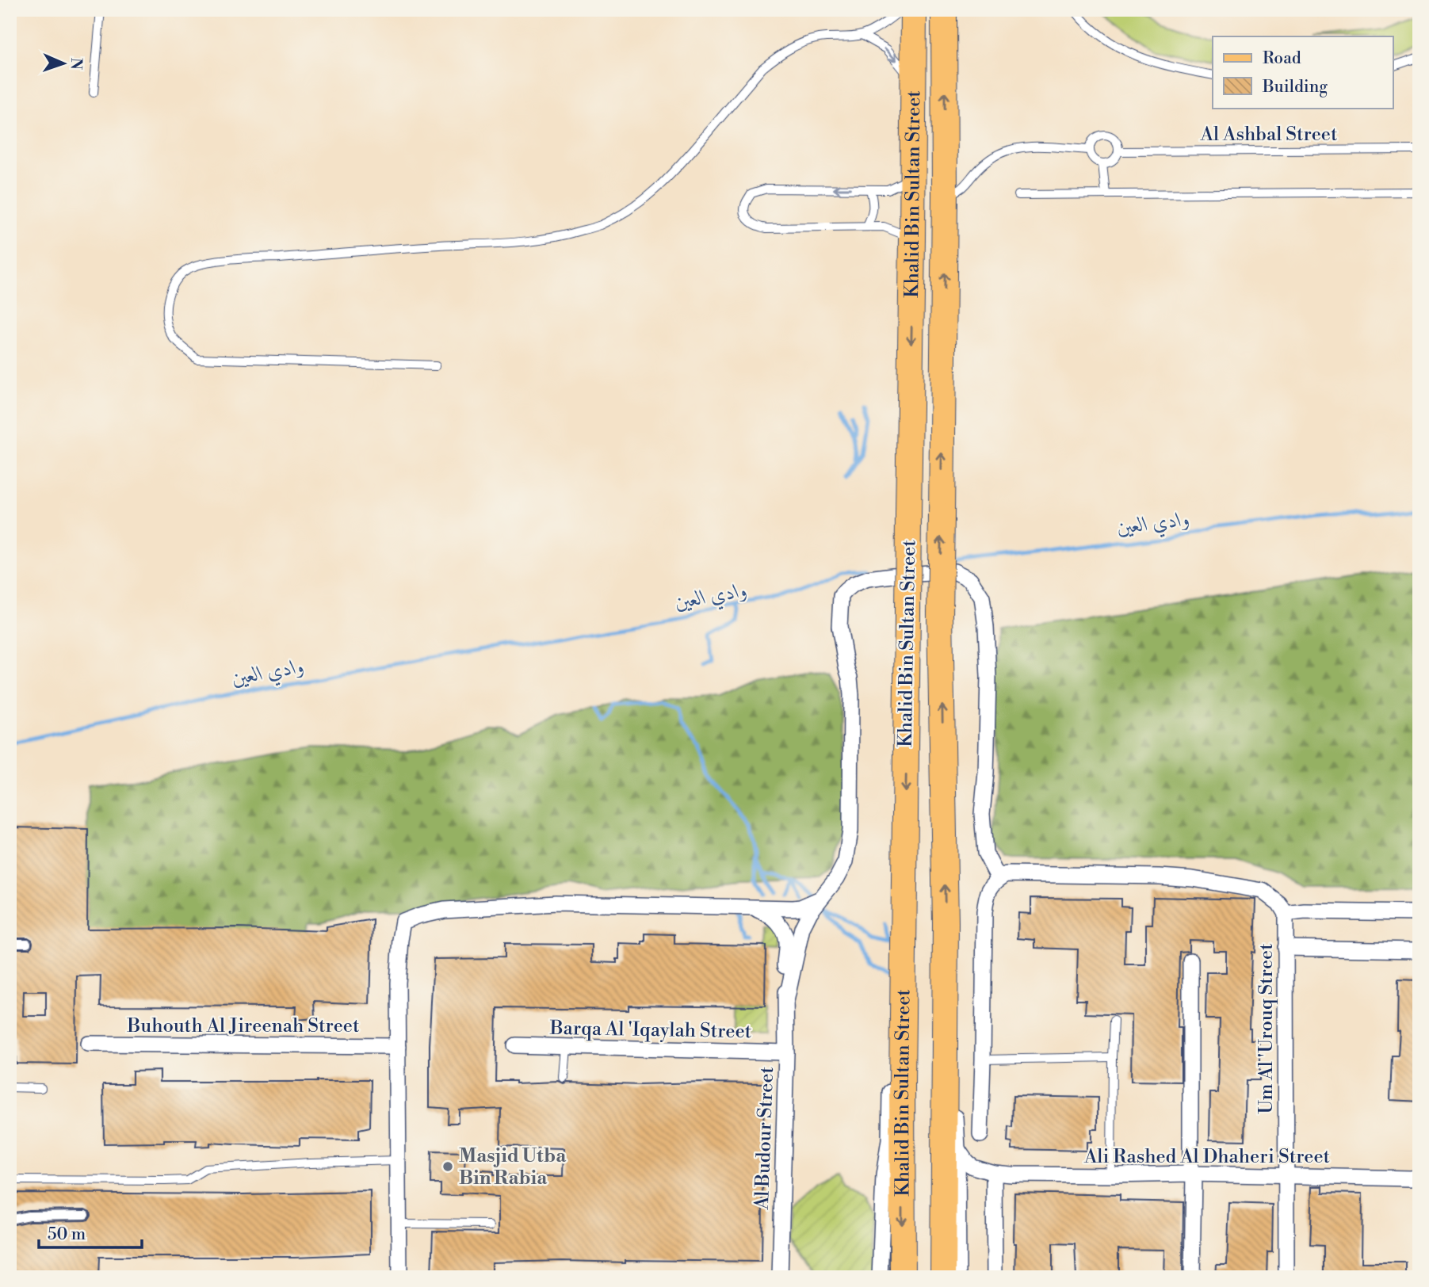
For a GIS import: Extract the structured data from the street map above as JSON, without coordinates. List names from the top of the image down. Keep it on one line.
{"streets":{"main road":["Khalid Bin Sultan Street"],"street":["Buhouth Al Jireenah Street","Um Al 'Urouq Street","Barqa Al 'Iqaylah Street","Al Budour Street","Ali Rashed Al Dhaheri Street"],"lane":["Al Ashbal Street"]},"crossings":[["Um Al 'Urouq Street","Ali Rashed Al Dhaheri Street"],["Barqa Al 'Iqaylah Street","Al Budour Street"]],"water":["وادي العين"],"places":["Masjid Utba Bin Rabia"],"legend":["Road","Building"],"scale_bar":"50 m","north":"right"}
